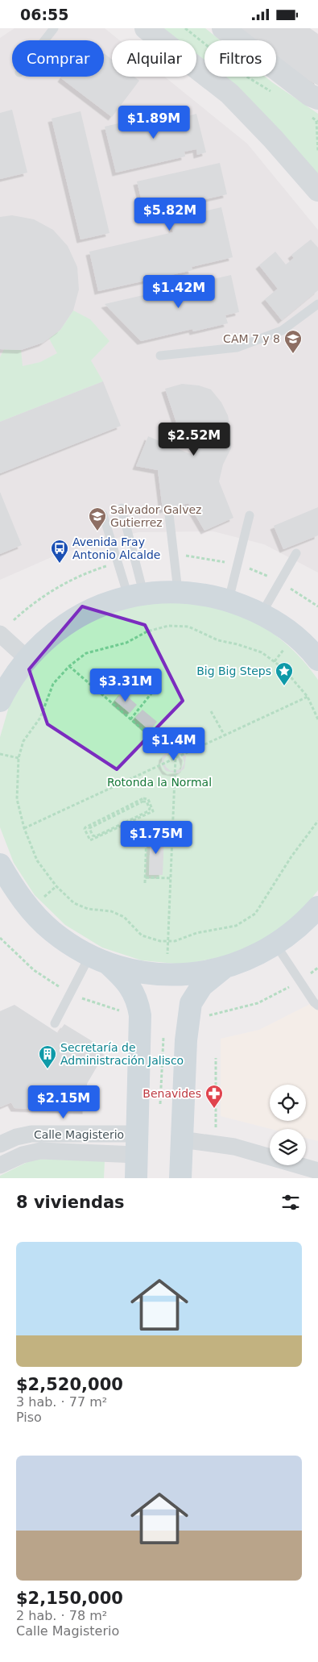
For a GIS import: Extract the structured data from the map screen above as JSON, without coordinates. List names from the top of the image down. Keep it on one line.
{"streets":{"street":["Calle Magisterio"]},"parks":["Rotonda la Normal"],"places":{"school or university":["CAM 7 y 8","Salvador Galvez Gutierrez"],"bus stop":["Avenida Fray Antonio Alcalde"],"place":["Big Big Steps"],"building":["Secretaría de Administración Jalisco"],"pharmacy":["Benavides"]},"page":{"status":"06:55","chip":["Comprar","Alquilar","Filtros"],"price":["$1.89M","$5.82M","$1.42M","$2.52M","$3.31M","$1.4M","$1.75M","$2.15M"],"heading":"8 viviendas","list":[{"name":"$2,520,000","note":"3 hab. · 77 m² · Piso"},{"name":"$2,150,000","note":"2 hab. · 78 m² · Calle Magisterio"}]}}
